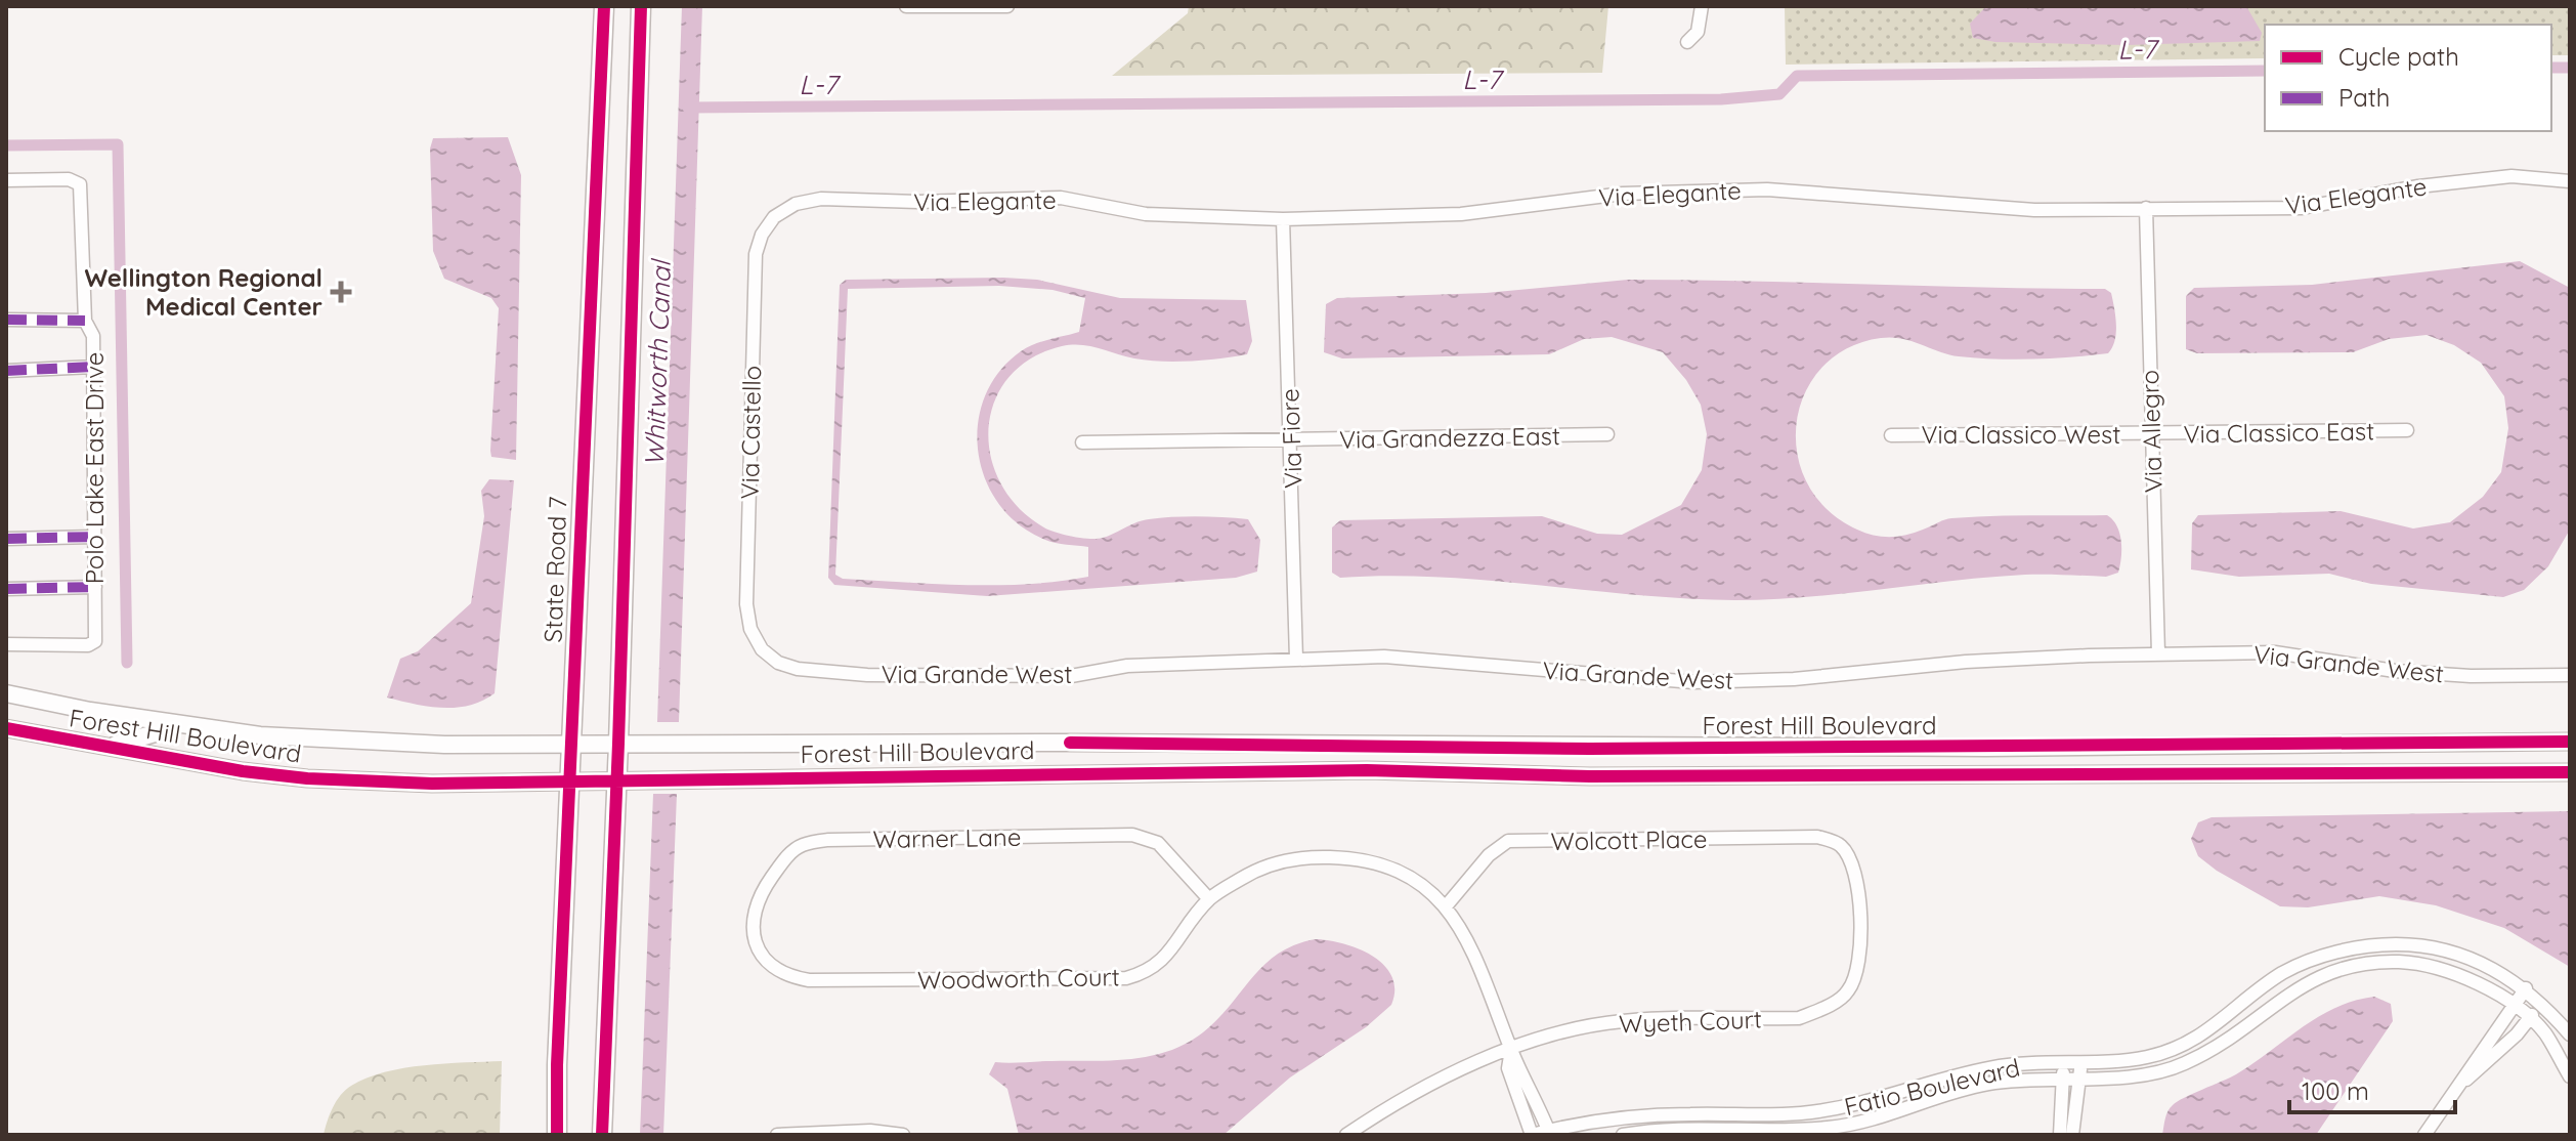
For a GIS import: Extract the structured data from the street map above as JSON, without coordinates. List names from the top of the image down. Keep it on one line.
{"streets":{"main road":["State Road 7","Forest Hill Boulevard"],"street":["Via Elegante","Via Allegro","Via Castello","Via Classico East","Via Classico West","Via Grandezza East","Via Fiore","Polo Lake East Drive","Via Grande West","Warner Lane","Wolcott Place","Woodworth Court","Wyeth Court","Fatio Boulevard"]},"crossings":[["Via Elegante","Via Allegro"],["Via Elegante","Via Castello"],["Via Elegante","Via Fiore"],["Via Allegro","Via Classico East"],["Via Allegro","Via Classico West"],["Via Allegro","Via Grande West"],["Via Castello","Via Grande West"],["Via Classico East","Via Classico West"],["Via Grandezza East","Via Fiore"],["Via Fiore","Via Grande West"],["State Road 7","Forest Hill Boulevard"],["Warner Lane","Woodworth Court"],["Wolcott Place","Woodworth Court"],["Wolcott Place","Wyeth Court"],["Woodworth Court","Wyeth Court"],["Woodworth Court","Fatio Boulevard"]],"water":["L-7","Whitworth Canal"],"places":{"health":["Wellington Regional Medical Center"]},"legend":["Cycle path","Path"],"scale_bar":"100 m"}
